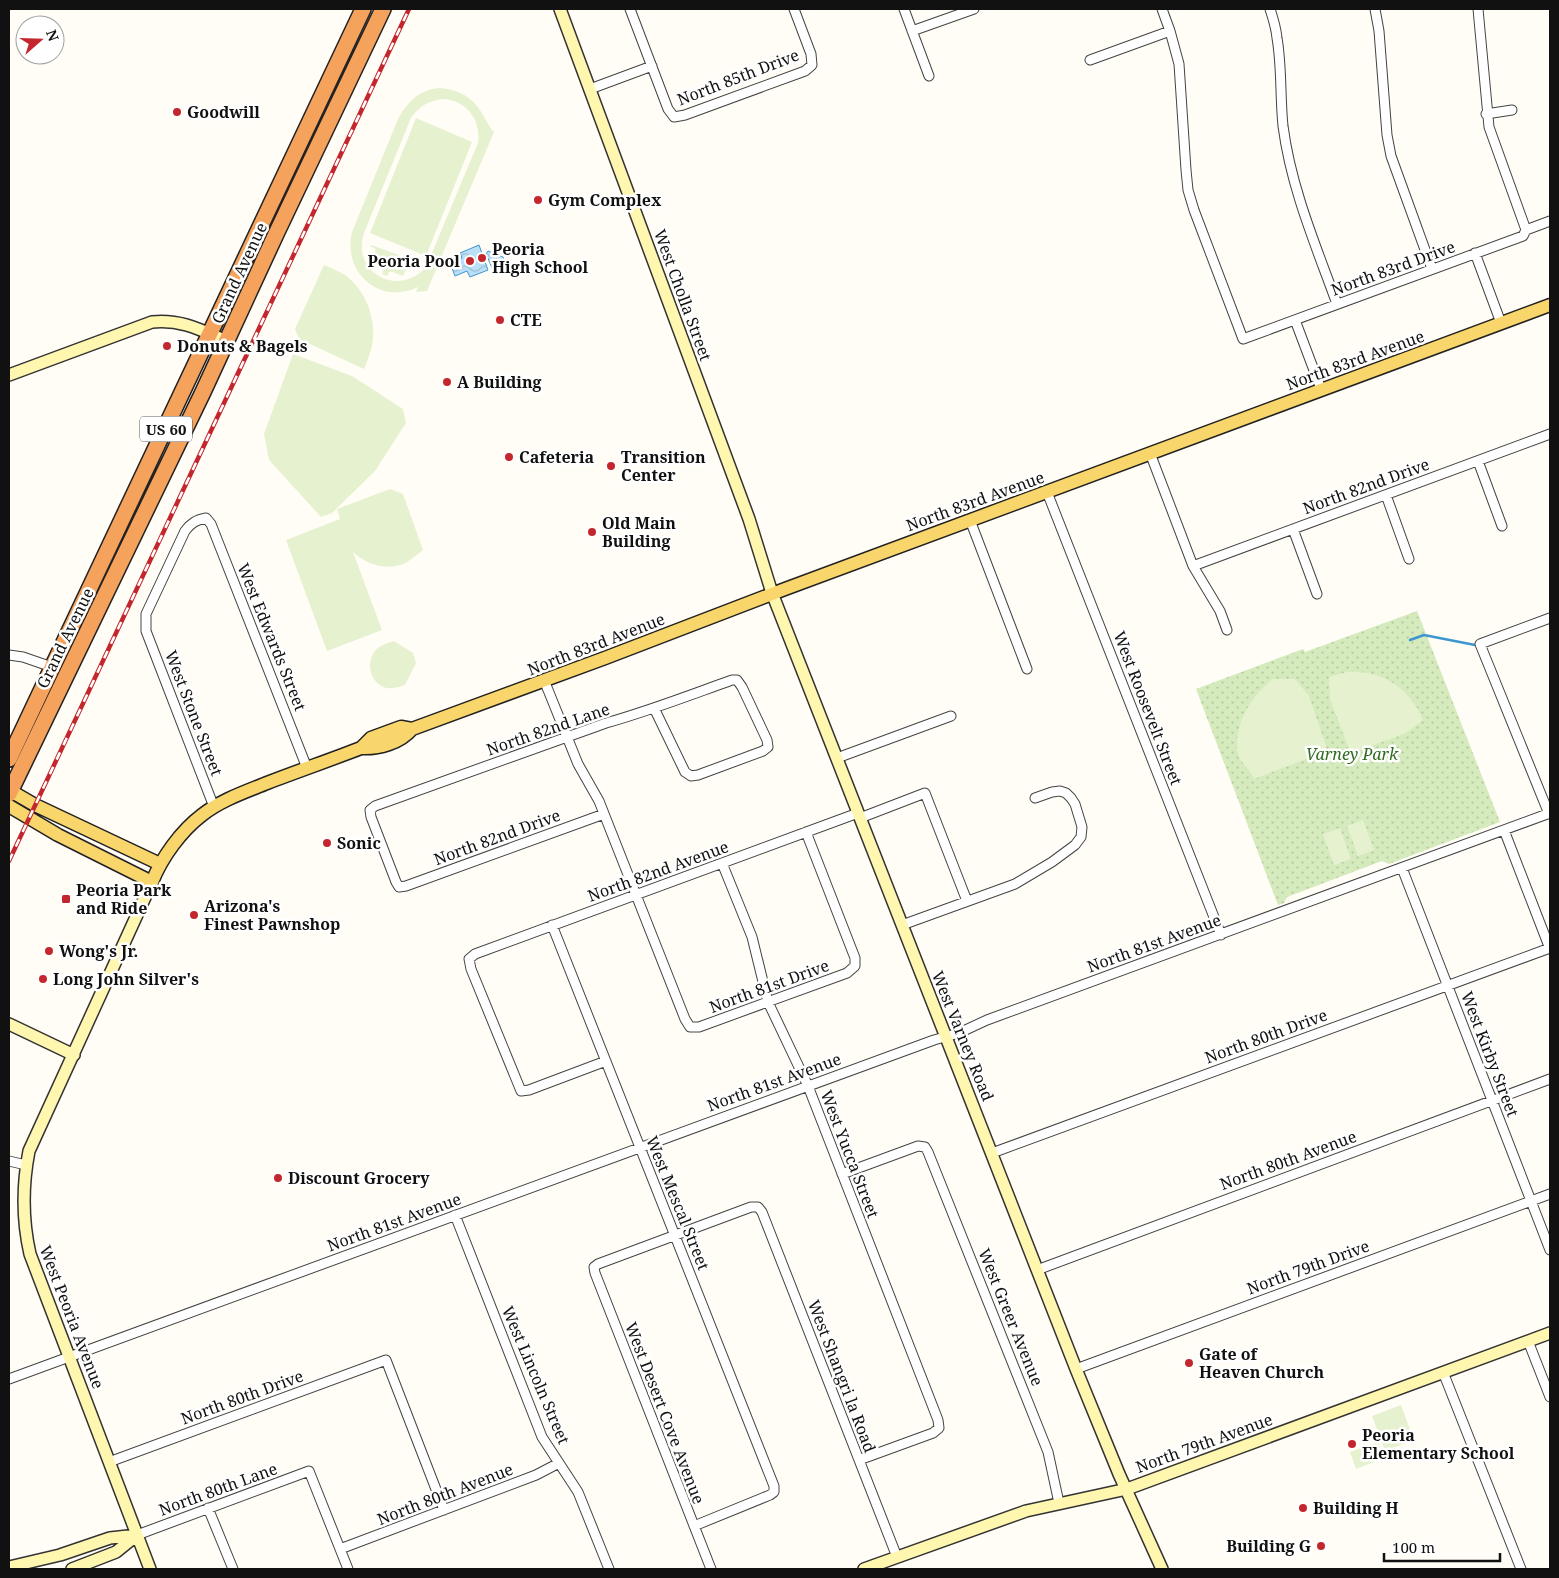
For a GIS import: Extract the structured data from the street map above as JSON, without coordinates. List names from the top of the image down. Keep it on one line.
{"streets":{"highway":["Grand Avenue","US 60"],"main road":["North 83rd Avenue"],"street":["North 85th Drive","North 83rd Drive","West Cholla Street","North 82nd Drive","West Edwards Street","West Roosevelt Street","West Stone Street","North 82nd Lane","North 82nd Avenue","North 81st Avenue","North 81st Drive","West Varney Road","North 80th Drive","West Kirby Street","West Yucca Street","North 80th Avenue","West Mescal Street","North 79th Drive","West Peoria Avenue","West Greer Avenue","West Lincoln Street","West Shangri la Road","West Desert Cove Avenue","North 79th Avenue","North 80th Lane"]},"crossings":[["West Cholla Street","North 83rd Avenue"],["West Cholla Street","West Varney Road"],["North 83rd Avenue","West Edwards Street"],["North 83rd Avenue","West Roosevelt Street"],["North 83rd Avenue","West Stone Street"],["North 83rd Avenue","West Varney Road"],["North 83rd Avenue","West Peoria Avenue"],["North 82nd Drive","North 82nd Lane"],["West Edwards Street","West Stone Street"],["West Roosevelt Street","North 81st Avenue"],["North 82nd Avenue","North 81st Drive"],["North 82nd Avenue","West Varney Road"],["North 82nd Avenue","West Yucca Street"],["North 82nd Avenue","West Mescal Street"],["North 81st Avenue","West Varney Road"],["North 81st Avenue","West Kirby Street"],["North 81st Avenue","West Yucca Street"],["North 81st Avenue","West Mescal Street"],["North 81st Avenue","West Peoria Avenue"],["North 81st Avenue","West Lincoln Street"],["North 81st Drive","West Yucca Street"],["West Varney Road","North 80th Drive"],["West Varney Road","North 80th Avenue"],["West Varney Road","North 79th Drive"],["West Varney Road","North 79th Avenue"],["North 80th Drive","West Kirby Street"],["North 80th Drive","North 80th Avenue"],["North 80th Drive","West Peoria Avenue"],["West Kirby Street","North 80th Avenue"],["West Kirby Street","North 79th Drive"],["West Yucca Street","West Greer Avenue"],["West Yucca Street","West Shangri la Road"],["North 80th Avenue","West Lincoln Street"],["North 80th Avenue","North 80th Lane"],["West Mescal Street","West Shangri la Road"],["West Mescal Street","West Desert Cove Avenue"],["West Peoria Avenue","North 80th Lane"],["West Greer Avenue","North 79th Avenue"],["West Shangri la Road","West Desert Cove Avenue"],["West Shangri la Road","North 79th Avenue"]],"parks":["Varney Park"],"places":{"other":["Goodwill","Gym Complex","Peoria High School","Peoria Pool","CTE","Donuts & Bagels","A Building","Cafeteria","Transition Center","Old Main Building","Sonic","Arizona's Finest Pawnshop","Wong's Jr.","Long John Silver's","Discount Grocery","Gate of Heaven Church","Peoria Elementary School","Building H","Building G"],"transit":["Peoria Park and Ride"]},"scale_bar":"100 m","north":"right"}
